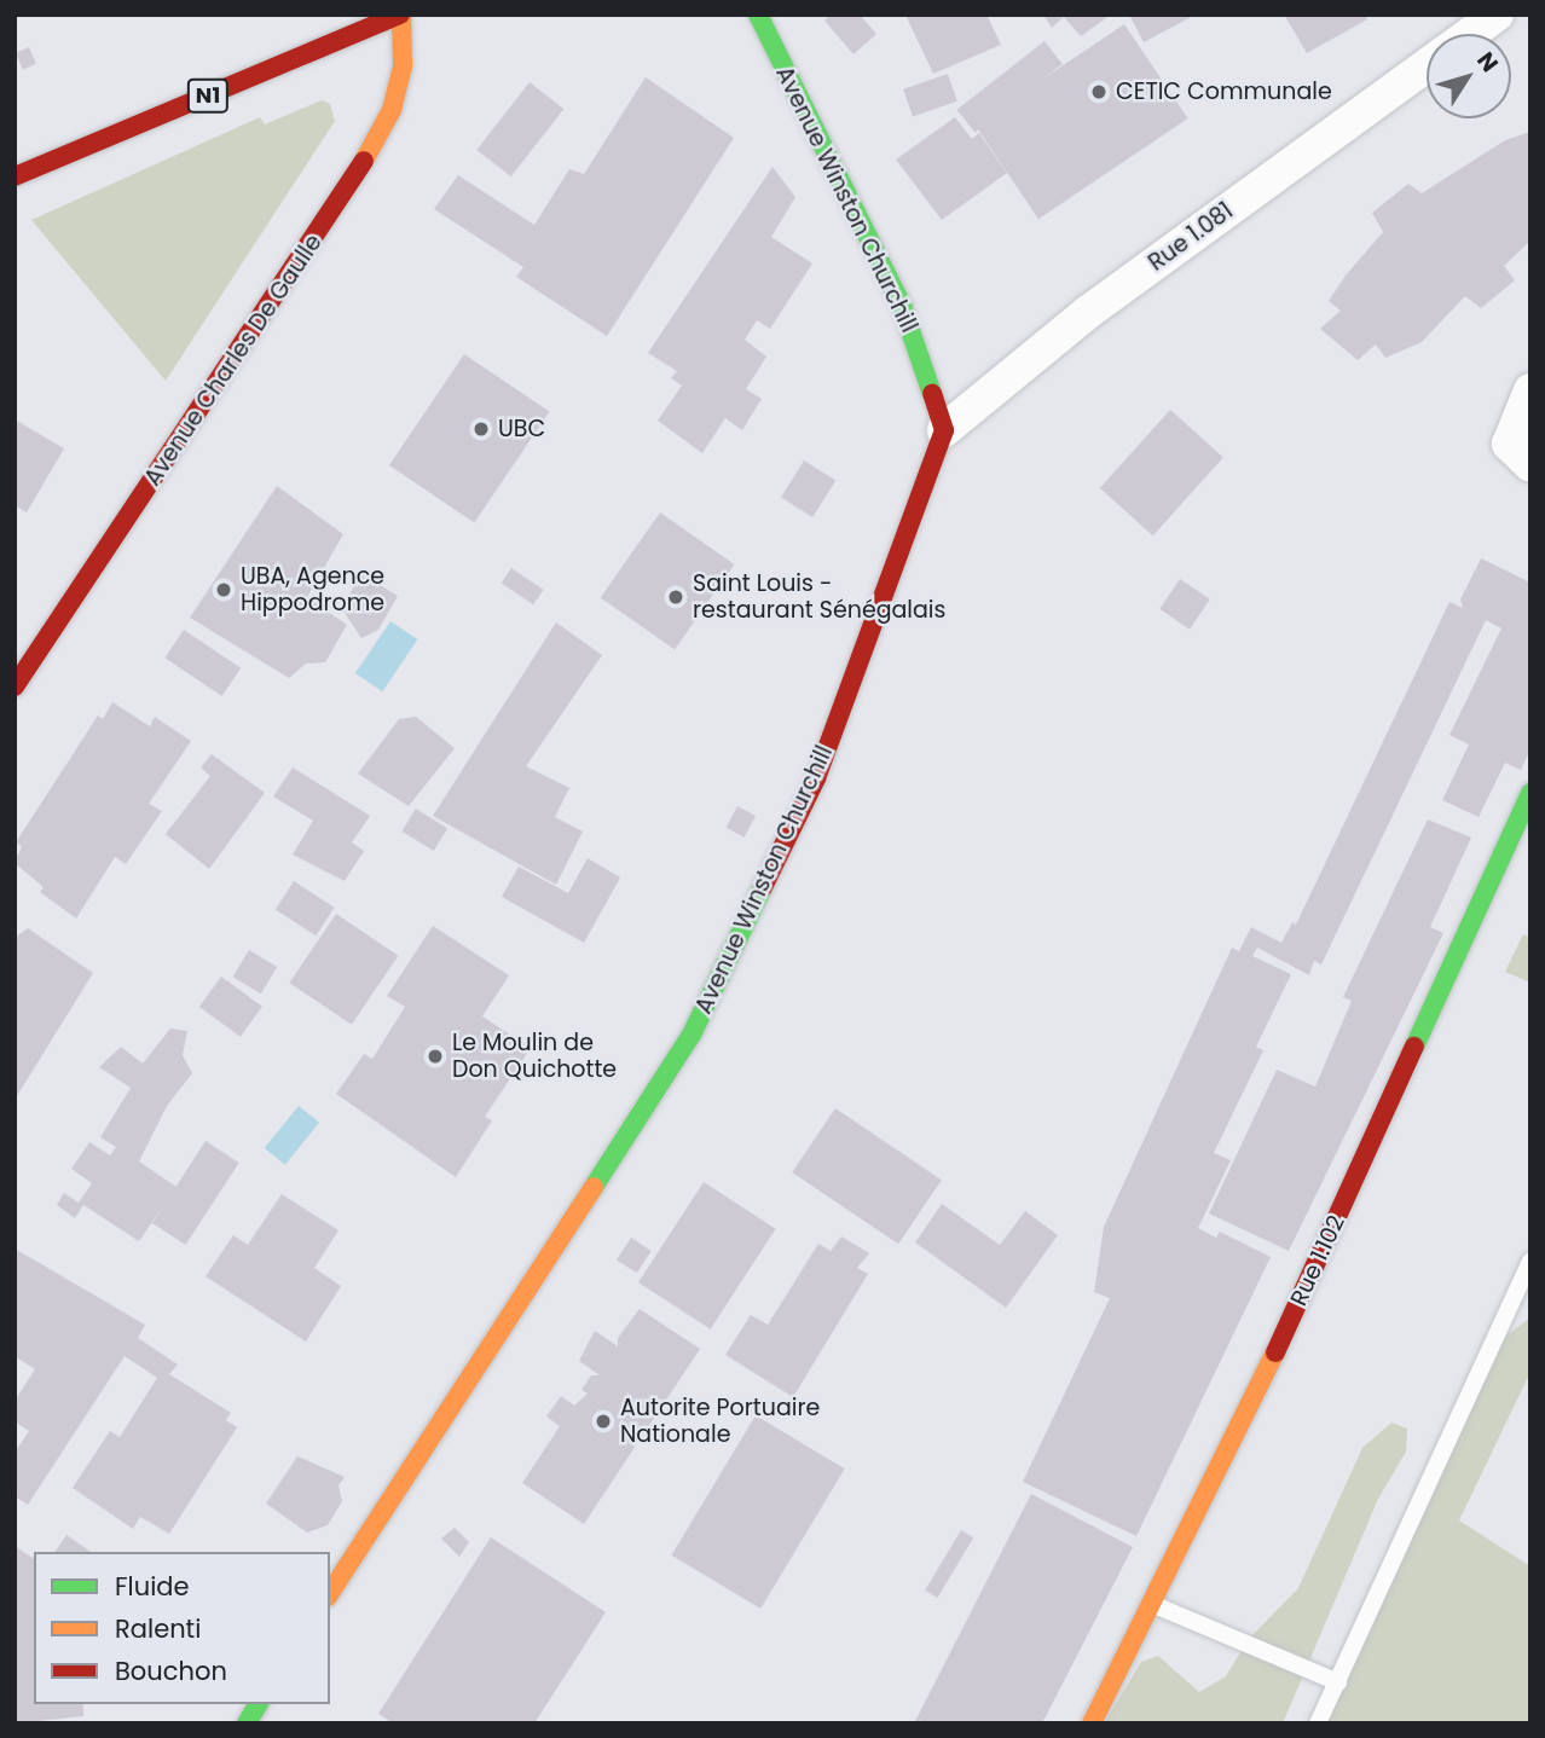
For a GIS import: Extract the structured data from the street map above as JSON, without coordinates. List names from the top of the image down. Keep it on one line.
{"streets":{"main road":["N1","Avenue Winston Churchill","Avenue Charles De Gaulle","Rue 1.102"],"street":["Rue 1.081"]},"crossings":[["N1","Avenue Charles De Gaulle"],["Avenue Winston Churchill","Rue 1.081"]],"places":["CETIC Communale","UBC","UBA, Agence Hippodrome","Saint Louis - restaurant Sénégalais","Le Moulin de Don Quichotte","Autorite Portuaire Nationale"],"legend":["Fluide","Ralenti","Bouchon"],"north":"top right"}
